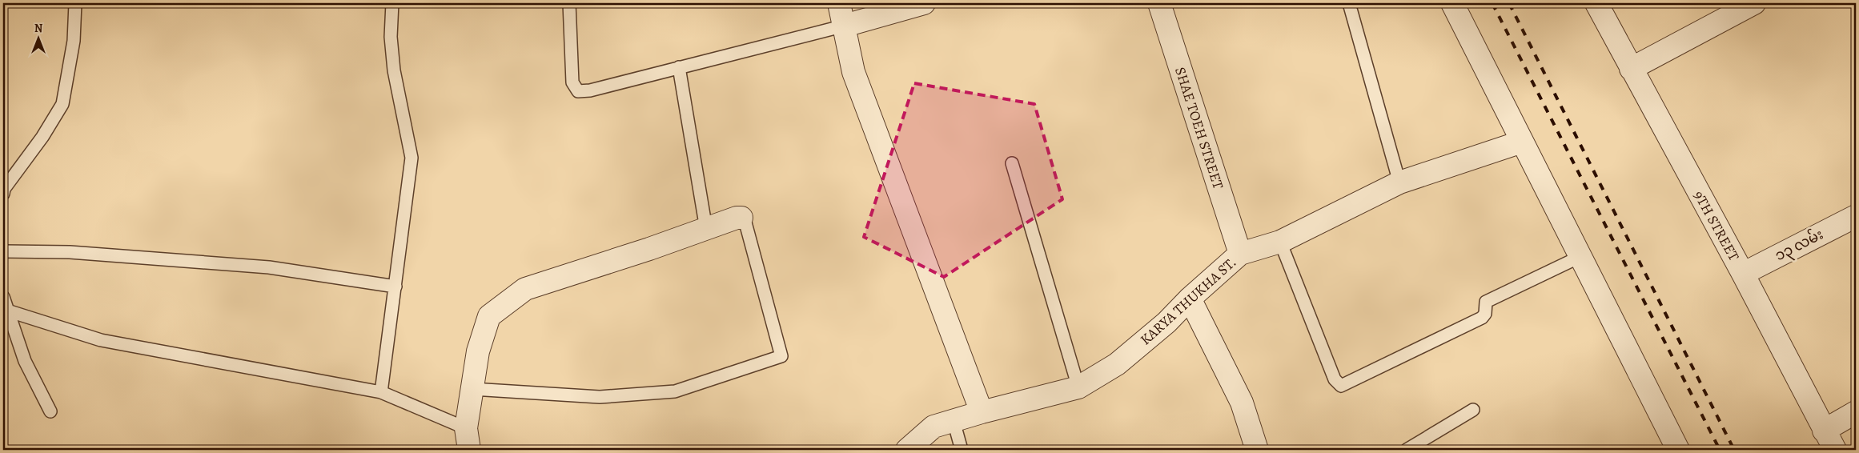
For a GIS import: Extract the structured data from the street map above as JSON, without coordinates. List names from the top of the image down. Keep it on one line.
{"streets":{"street":["SHAE TOEH STREET","9TH STREET","၁၃ လမ်း","KARYA THUKHA ST."]},"crossings":[["SHAE TOEH STREET","KARYA THUKHA ST."],["9TH STREET","၁၃ လမ်း"]],"north":"top"}
